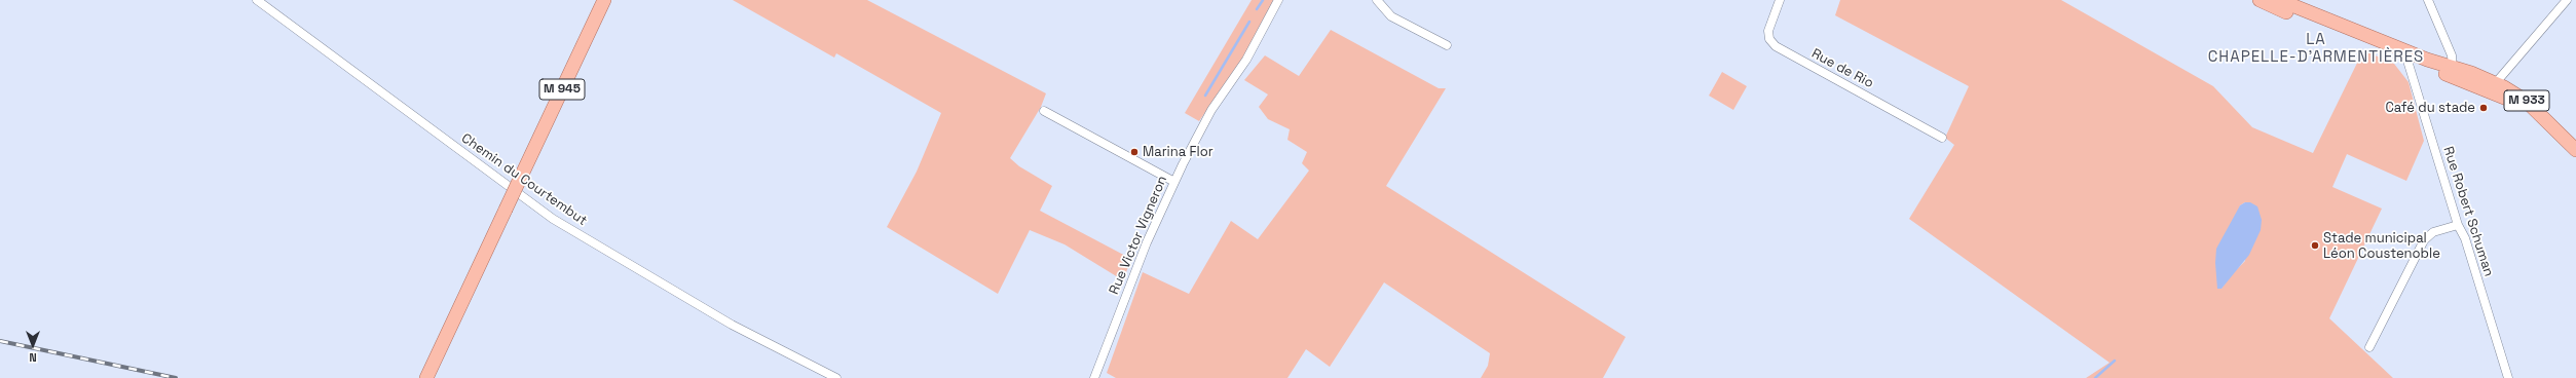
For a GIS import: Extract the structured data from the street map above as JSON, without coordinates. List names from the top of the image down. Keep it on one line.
{"streets":{"main road":["M 945","M 933"],"street":["Rue de Rio","Chemin du Courtembut","Rue Robert Schuman","Rue Victor Vigneron"]},"crossings":[["M 933","Rue Robert Schuman"]],"districts":["LA CHAPELLE-D'ARMENTIÈRES"],"places":["Café du stade","Marina Flor","Stade municipal Léon Coustenoble"],"north":"bottom"}
